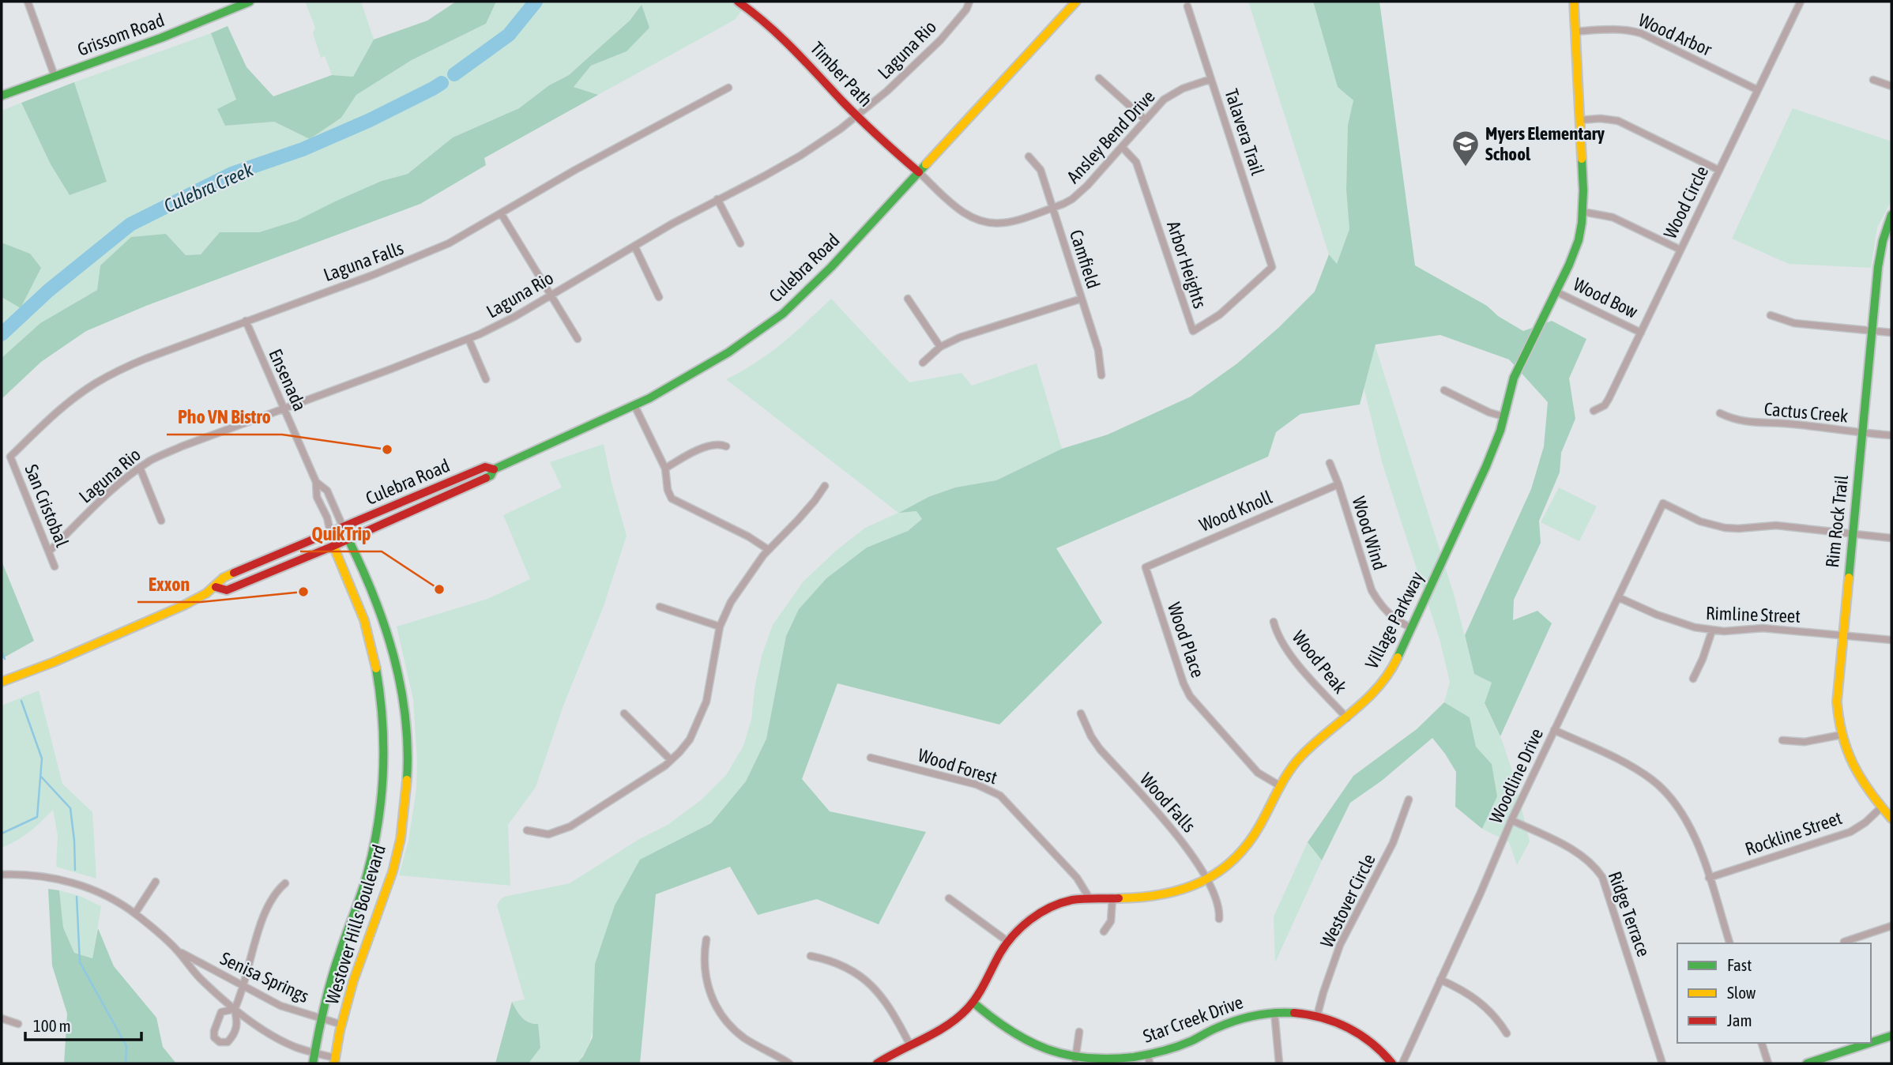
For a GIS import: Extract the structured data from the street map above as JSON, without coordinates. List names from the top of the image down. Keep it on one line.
{"streets":{"main road":["Grissom Road","Timber Path","Culebra Road","Rim Rock Trail","Village Parkway","Westover Hills Boulevard","Star Creek Drive"],"street":["Wood Arbor","Laguna Rio","Talavera Trail","Ansley Bend Drive","Wood Circle","Camfield","Laguna Falls","Arbor Heights","Wood Bow","Ensenada","Cactus Creek","San Cristobal","Wood Knoll","Wood Wind","Rimline Street","Wood Place","Wood Peak","Wood Forest","Woodline Drive","Wood Falls","Rockline Street","Westover Circle","Ridge Terrace","Senisa Springs"]},"crossings":[["Wood Arbor","Wood Circle"],["Wood Arbor","Village Parkway"],["Laguna Rio","Timber Path"],["Laguna Rio","Ensenada"],["Laguna Rio","San Cristobal"],["Timber Path","Ansley Bend Drive"],["Timber Path","Culebra Road"],["Talavera Trail","Ansley Bend Drive"],["Talavera Trail","Arbor Heights"],["Ansley Bend Drive","Camfield"],["Ansley Bend Drive","Arbor Heights"],["Ansley Bend Drive","Culebra Road"],["Wood Circle","Wood Bow"],["Laguna Falls","Ensenada"],["Laguna Falls","San Cristobal"],["Culebra Road","Ensenada"],["Culebra Road","Westover Hills Boulevard"],["Wood Bow","Village Parkway"],["Ensenada","Westover Hills Boulevard"],["Cactus Creek","Rim Rock Trail"],["Wood Knoll","Wood Wind"],["Wood Knoll","Wood Place"],["Rim Rock Trail","Rimline Street"],["Rim Rock Trail","Woodline Drive"],["Rim Rock Trail","Rockline Street"],["Wood Wind","Village Parkway"],["Rimline Street","Woodline Drive"],["Village Parkway","Wood Place"],["Village Parkway","Wood Peak"],["Village Parkway","Wood Forest"],["Village Parkway","Wood Falls"],["Village Parkway","Star Creek Drive"],["Woodline Drive","Ridge Terrace"],["Westover Circle","Star Creek Drive"],["Westover Hills Boulevard","Senisa Springs"]],"water":["Culebra Creek"],"places":{"school or university":["Myers Elementary School"],"other":["Pho VN Bistro","QuikTrip","Exxon"]},"legend":["Fast","Slow","Jam"],"scale_bar":"100 m"}
